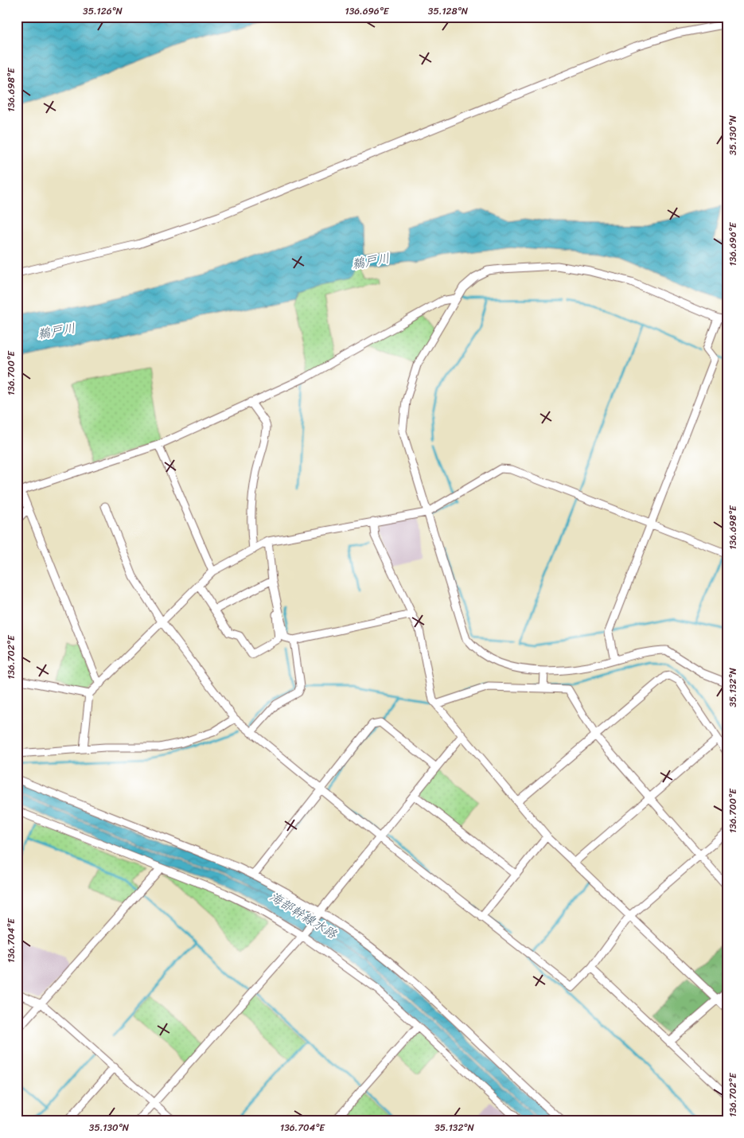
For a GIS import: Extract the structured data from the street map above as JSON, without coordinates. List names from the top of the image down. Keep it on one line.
{"water":["鵜戸川","海部幹線水路"],"coordinates":["35.126°N","136.696°E","35.128°N","136.698°E","35.130°N","136.700°E","136.702°E","35.132°N","136.704°E"]}
